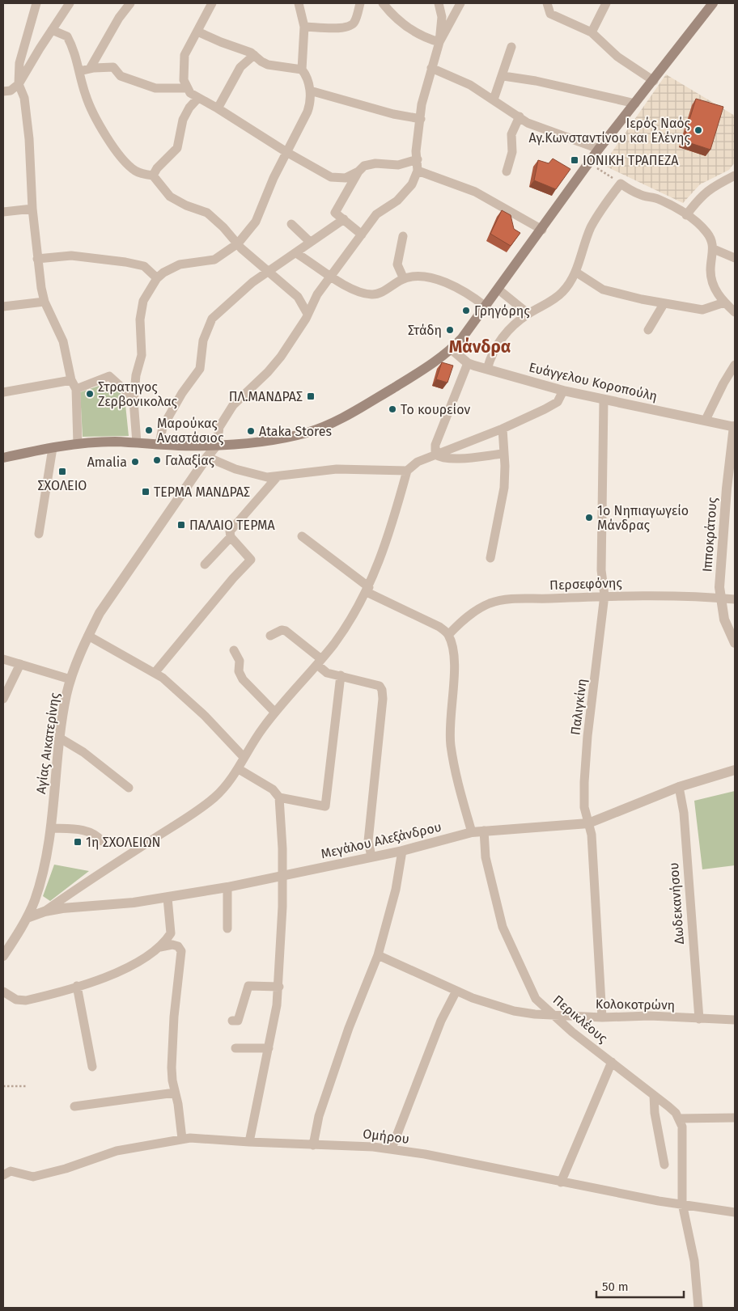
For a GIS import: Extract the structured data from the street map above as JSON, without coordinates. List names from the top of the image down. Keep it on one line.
{"streets":{"street":["Ευάγγελου Κοροπούλη","Ιπποκράτους","Περσεφόνης","Παλιγκίνη","Αγίας Αικατερίνης","Μεγάλου Αλεξάνδρου","Δωδεκανήσου","Κολοκοτρώνη","Περικλέους","Ομήρου"]},"crossings":[["Ευάγγελου Κοροπούλη","Ιπποκράτους"],["Ευάγγελου Κοροπούλη","Παλιγκίνη"],["Ιπποκράτους","Περσεφόνης"],["Περσεφόνης","Παλιγκίνη"],["Παλιγκίνη","Μεγάλου Αλεξάνδρου"],["Παλιγκίνη","Κολοκοτρώνη"],["Αγίας Αικατερίνης","Μεγάλου Αλεξάνδρου"],["Μεγάλου Αλεξάνδρου","Δωδεκανήσου"],["Μεγάλου Αλεξάνδρου","Περικλέους"],["Δωδεκανήσου","Κολοκοτρώνη"],["Κολοκοτρώνη","Περικλέους"]],"districts":["Μάνδρα"],"places":{"other":["Ιερός Ναός Αγ.Κωνσταντίνου και Ελένης","Γρηγόρης","Στάδη","Στρατηγος Ζερβονικολας","Το κουρείον","Μαρούκας Αναστάσιος","Ataka Stores","Γαλαξίας","Amalia","1ο Νηπιαγωγείο Μάνδρας"],"transit":["ΙΟΝΙΚΗ ΤΡΑΠΕΖΑ","ΠΛ.ΜΑΝΔΡΑΣ","ΣΧΟΛΕΙΟ","ΤΕΡΜΑ ΜΑΝΔΡΑΣ","ΠΑΛΑΙΟ ΤΕΡΜΑ","1η ΣΧΟΛΕΙΩΝ"]},"scale_bar":"50 m"}
